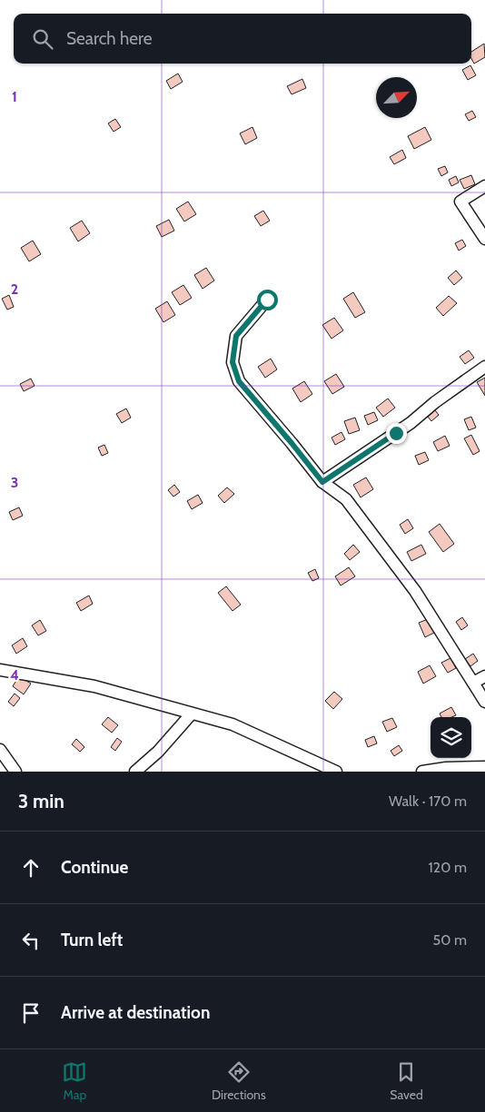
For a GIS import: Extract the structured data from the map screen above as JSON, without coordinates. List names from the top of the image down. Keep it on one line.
{"north":"top right","page":{"search":"Search here","heading":["3 min","Walk · 170 m"],"list":[["Continue","120 m"],["Turn left","50 m"],"Arrive at destination"],"nav":["Map","Directions","Saved"]},"grid":{"rows":["1","2","3","4"]}}
